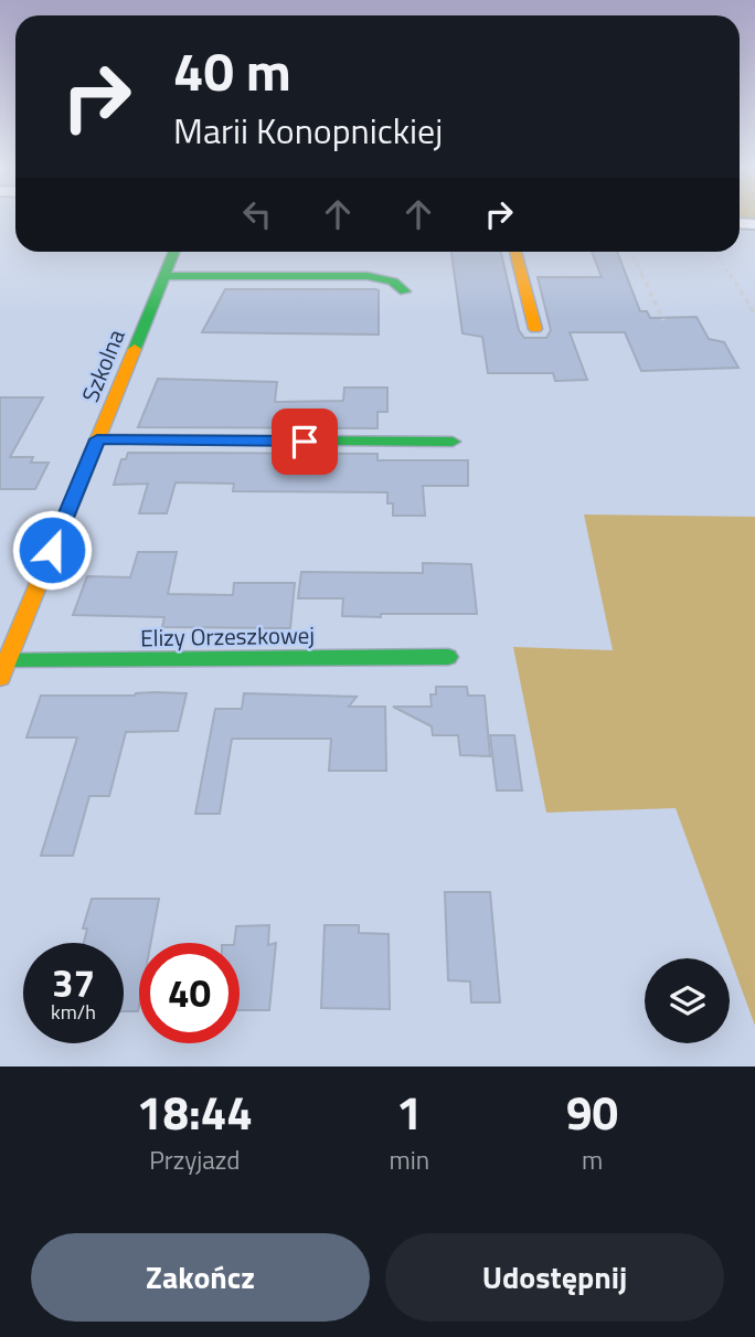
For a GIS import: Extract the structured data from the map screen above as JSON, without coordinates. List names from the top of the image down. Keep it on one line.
{"streets":{"street":["Szkolna","Elizy Orzeszkowej"]},"crossings":[["Szkolna","Elizy Orzeszkowej"]],"page":{"turn":["40 m","Marii Konopnickiej"],"speed":"37 km/h","limit":"40","eta":["18:44","Przyjazd","1","min","90","m"],"buttons":["Zakończ","Udostępnij"]}}
